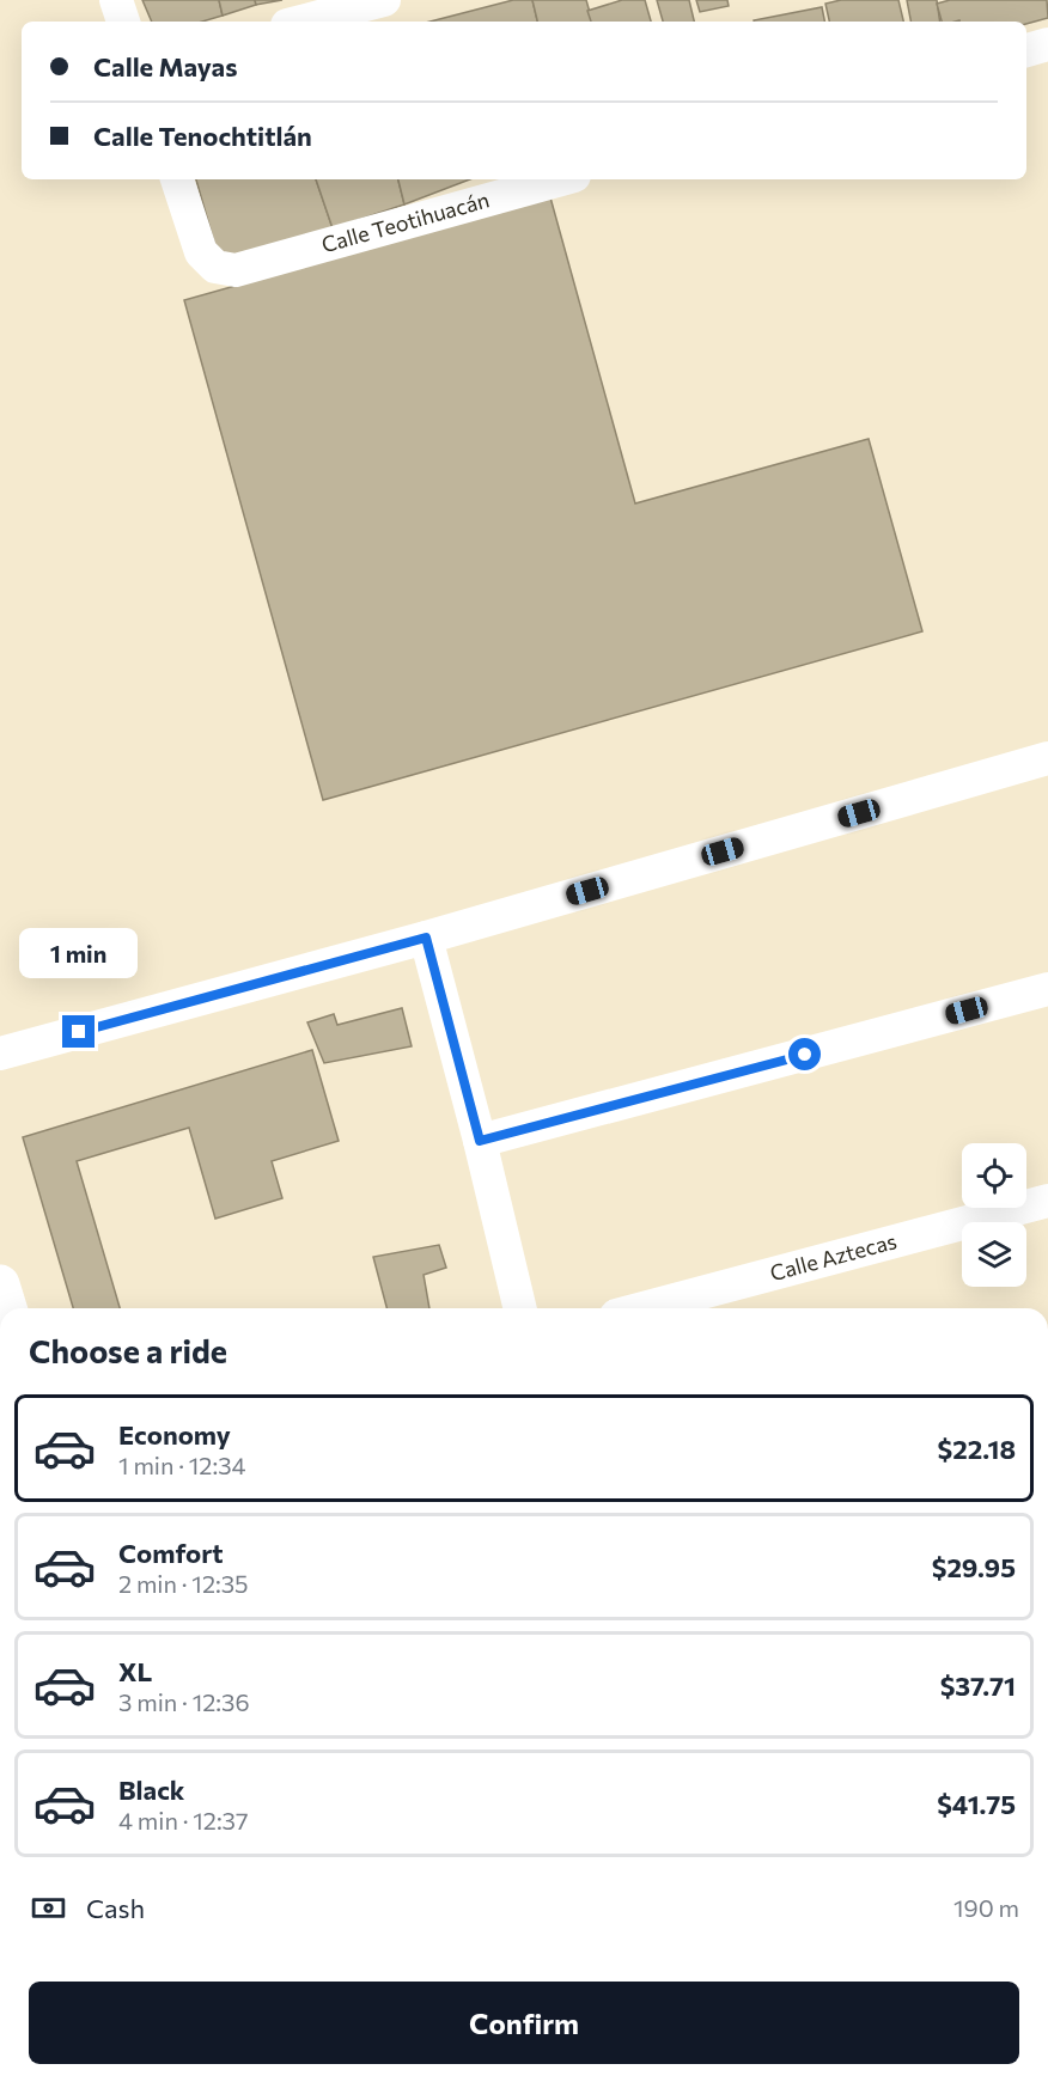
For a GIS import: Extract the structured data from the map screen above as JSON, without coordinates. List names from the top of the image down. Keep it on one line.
{"streets":{"street":["Calle Teotihuacán","Calle Aztecas"]},"page":{"banner":["Calle Mayas","Calle Tenochtitlán"],"bubble":"1 min","heading":"Choose a ride","list":[{"name":"Economy","note":"1 min · 12:34","value":"$22.18"},{"name":"Comfort","note":"2 min · 12:35","value":"$29.95"},{"name":"XL","note":"3 min · 12:36","value":"$37.71"},{"name":"Black","note":"4 min · 12:37","value":"$41.75"}],"pay":["Cash","190 m"],"buttons":"Confirm"}}
